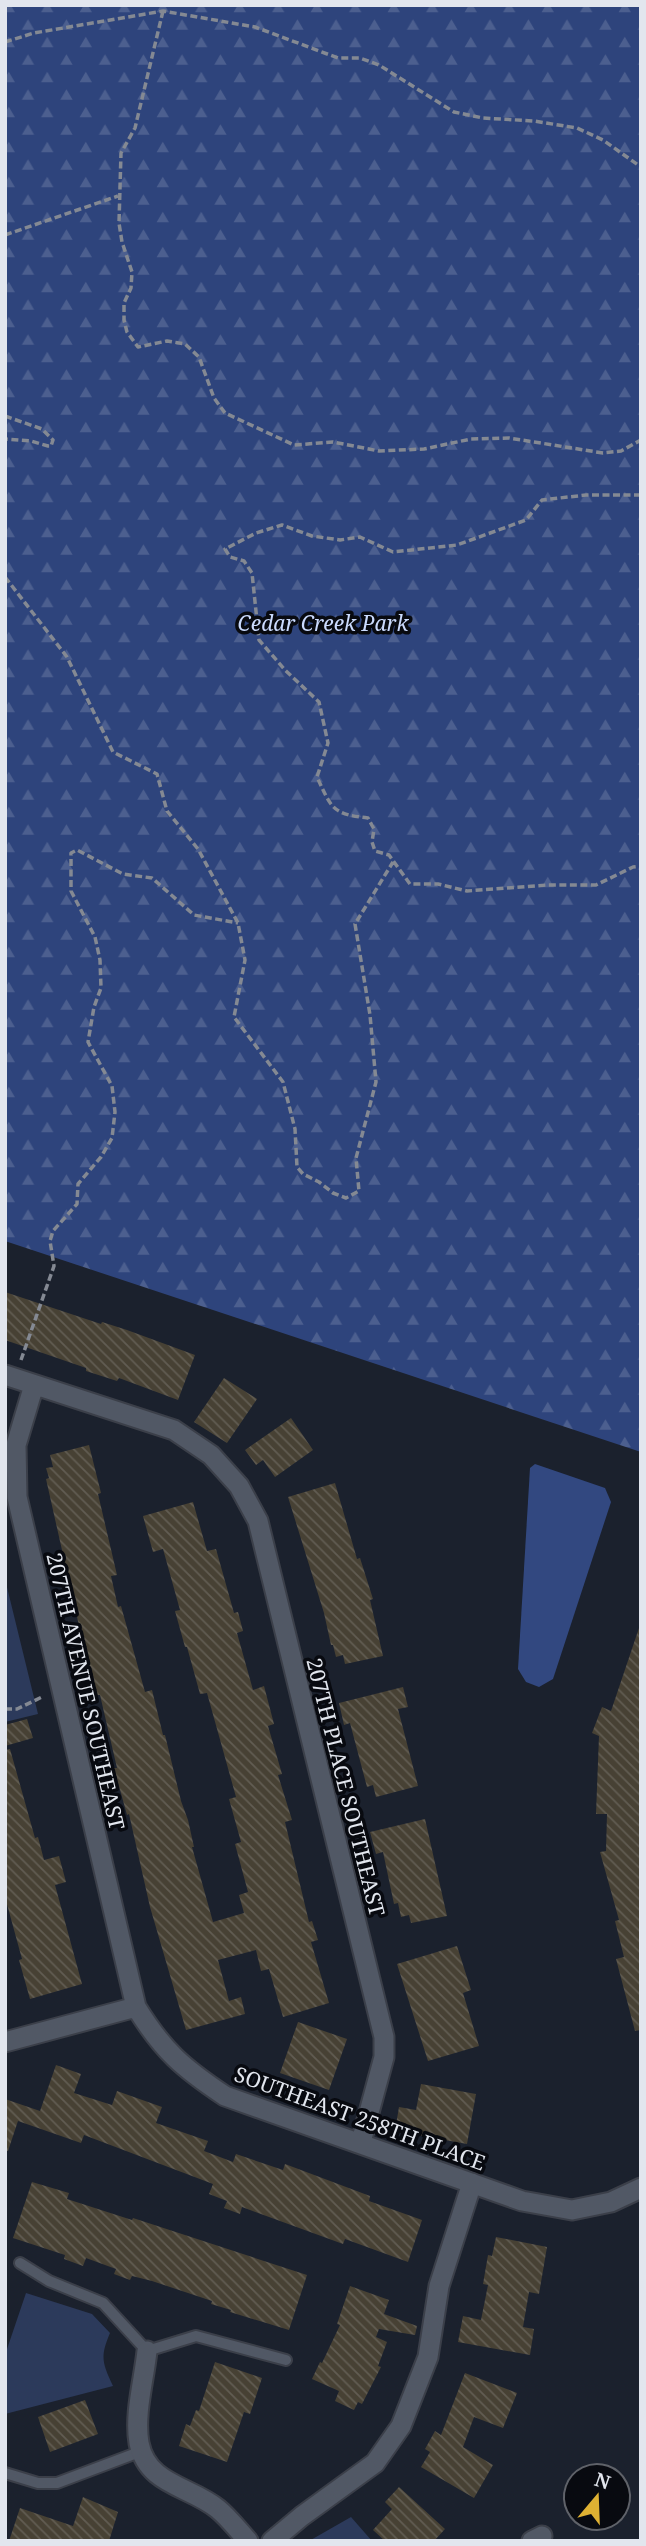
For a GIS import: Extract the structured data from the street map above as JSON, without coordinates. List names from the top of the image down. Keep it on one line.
{"streets":{"street":["207TH AVENUE SOUTHEAST","207TH PLACE SOUTHEAST","SOUTHEAST 258TH PLACE"]},"crossings":[["207TH AVENUE SOUTHEAST","207TH PLACE SOUTHEAST"],["207TH AVENUE SOUTHEAST","SOUTHEAST 258TH PLACE"],["207TH PLACE SOUTHEAST","SOUTHEAST 258TH PLACE"]],"parks":["Cedar Creek Park"],"north":"top"}
